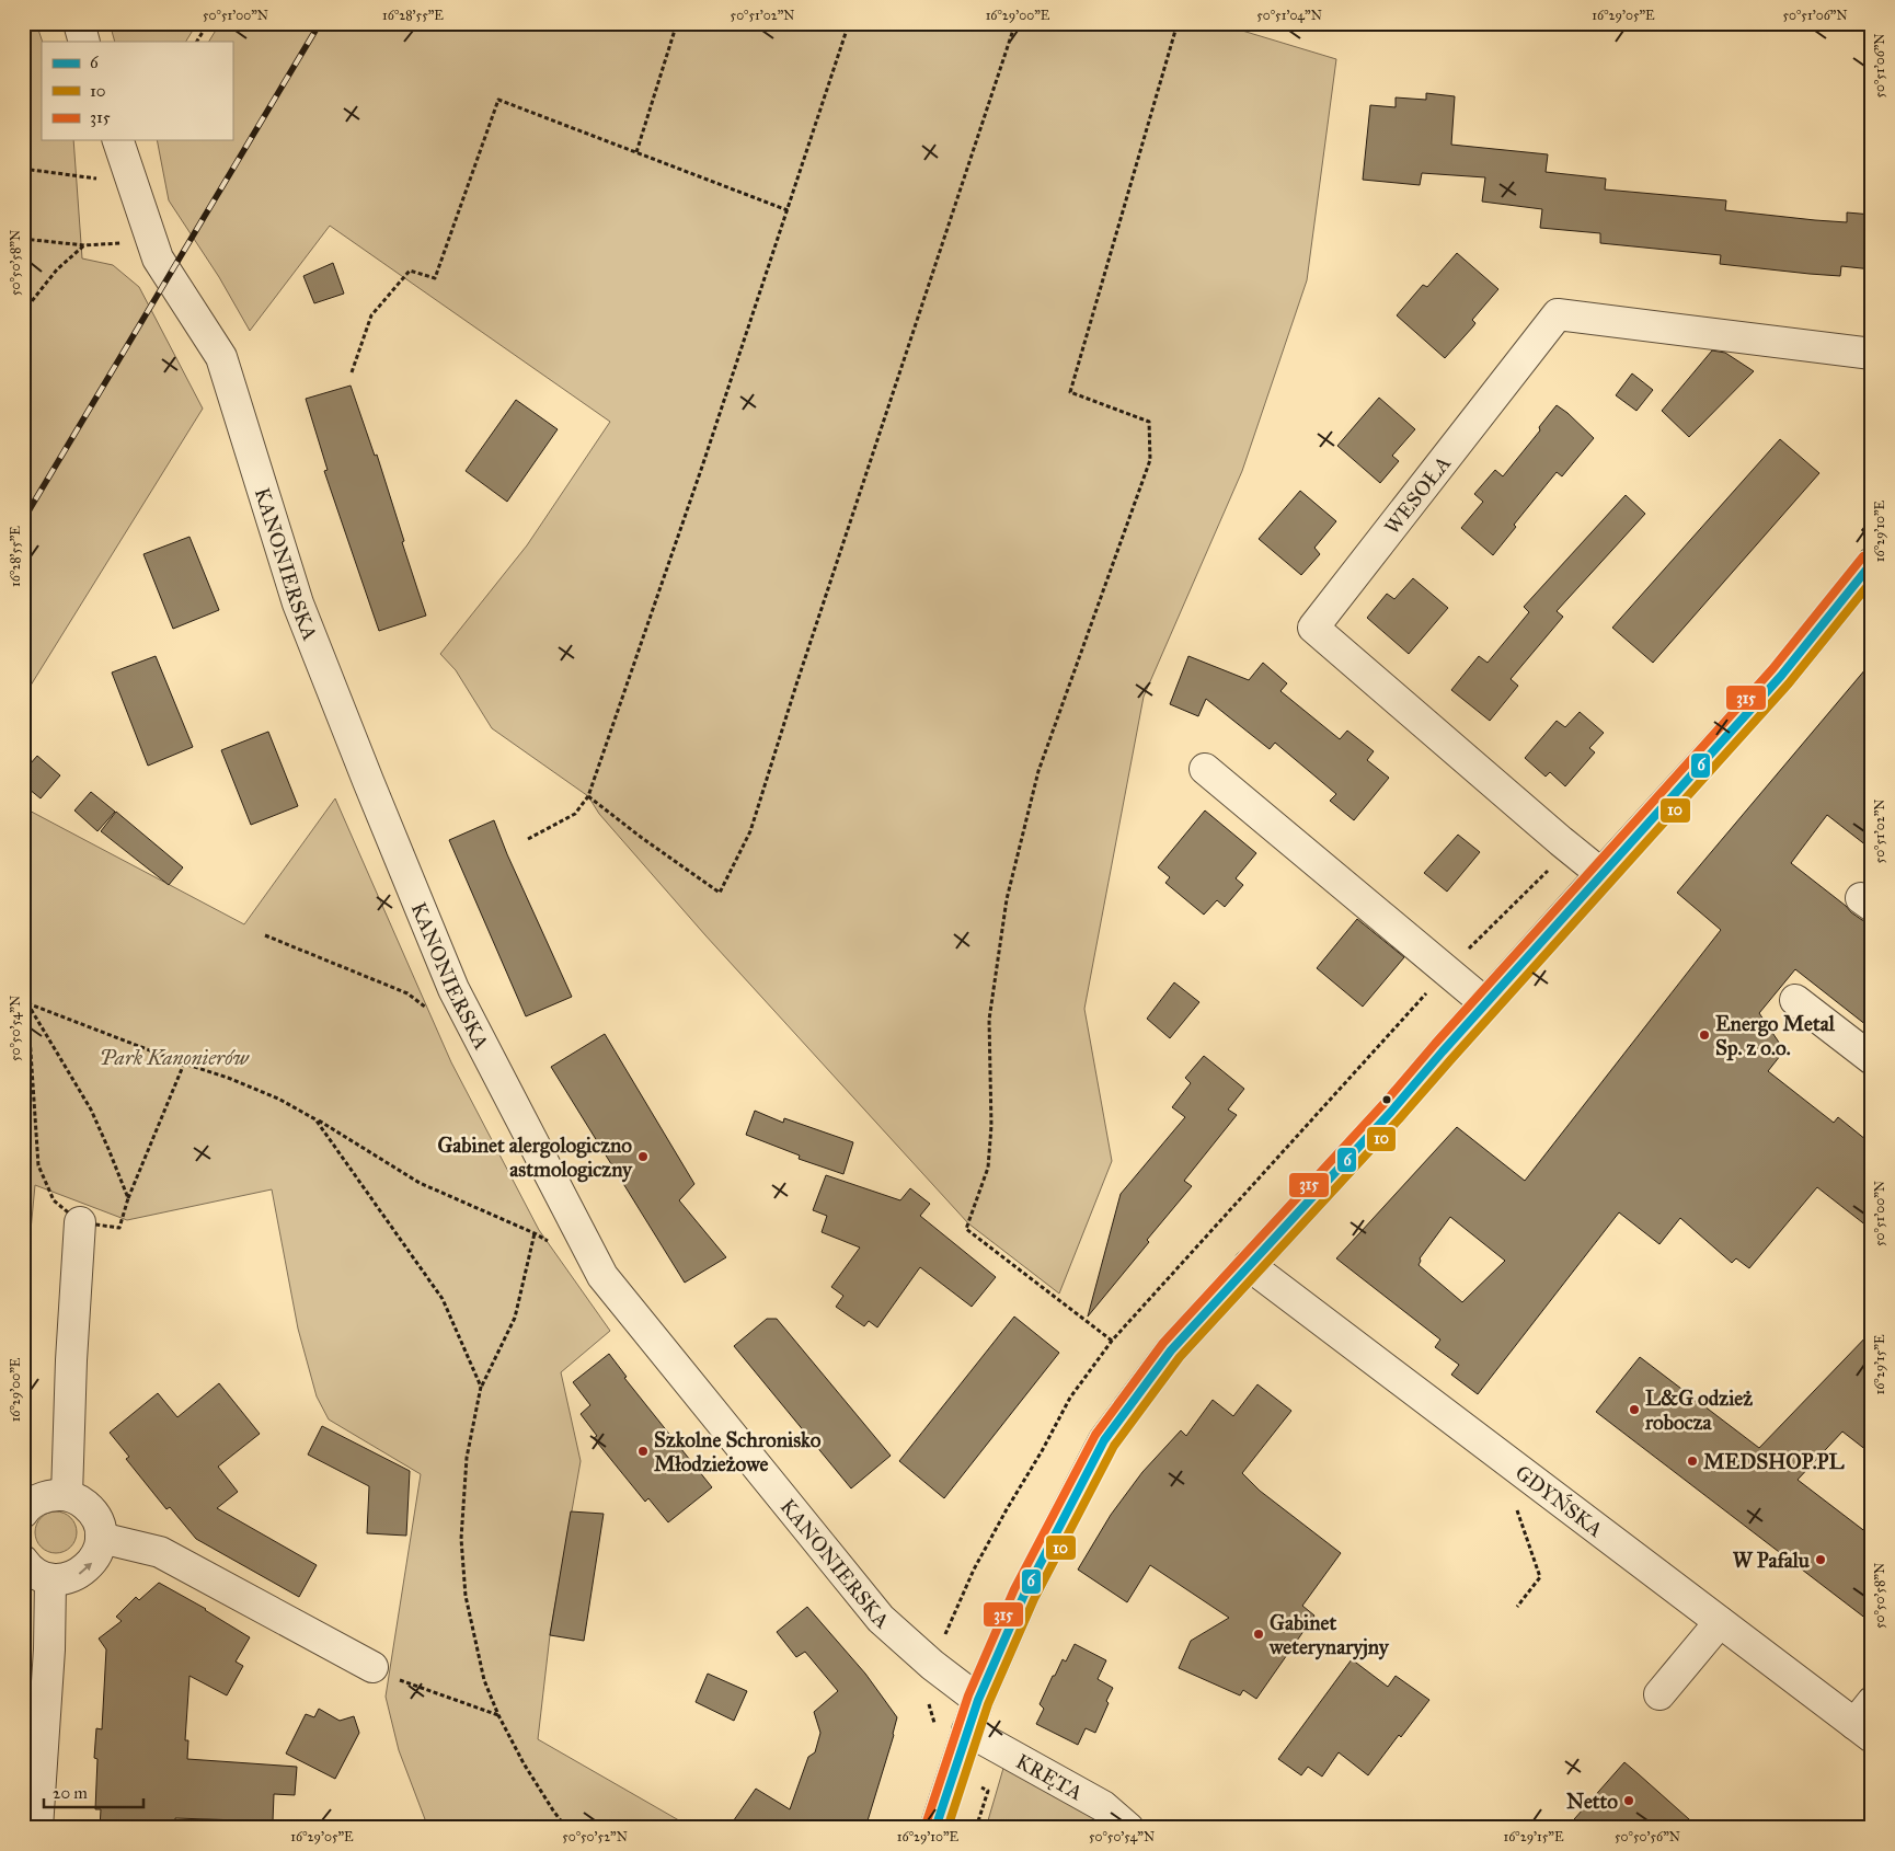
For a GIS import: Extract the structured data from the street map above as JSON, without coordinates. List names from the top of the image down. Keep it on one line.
{"streets":{"street":["WESOŁA","KANONIERSKA","GDYŃSKA","KRĘTA"]},"parks":["Park Kanonierów"],"places":["Energo Metal Sp. z o.o.","Gabinet alergologiczno astmologiczny","L&G odzież robocza","Szkolne Schronisko Młodzieżowe","MEDSHOP.PL","W Pafalu","Gabinet weterynaryjny","Netto"],"lines":["transit line 315","transit line 6","transit line 10"],"legend":["6","10","315"],"scale_bar":"20 m","coordinates":["50°51'00\"N","16°28'55\"E","50°51'02\"N","16°29'00\"E","50°51'04\"N","16°29'05\"E","50°51'06\"N","50°50'58\"N","16°29'10\"E","50°50'54\"N","16°29'15\"E","50°50'52\"N","50°50'56\"N"]}
